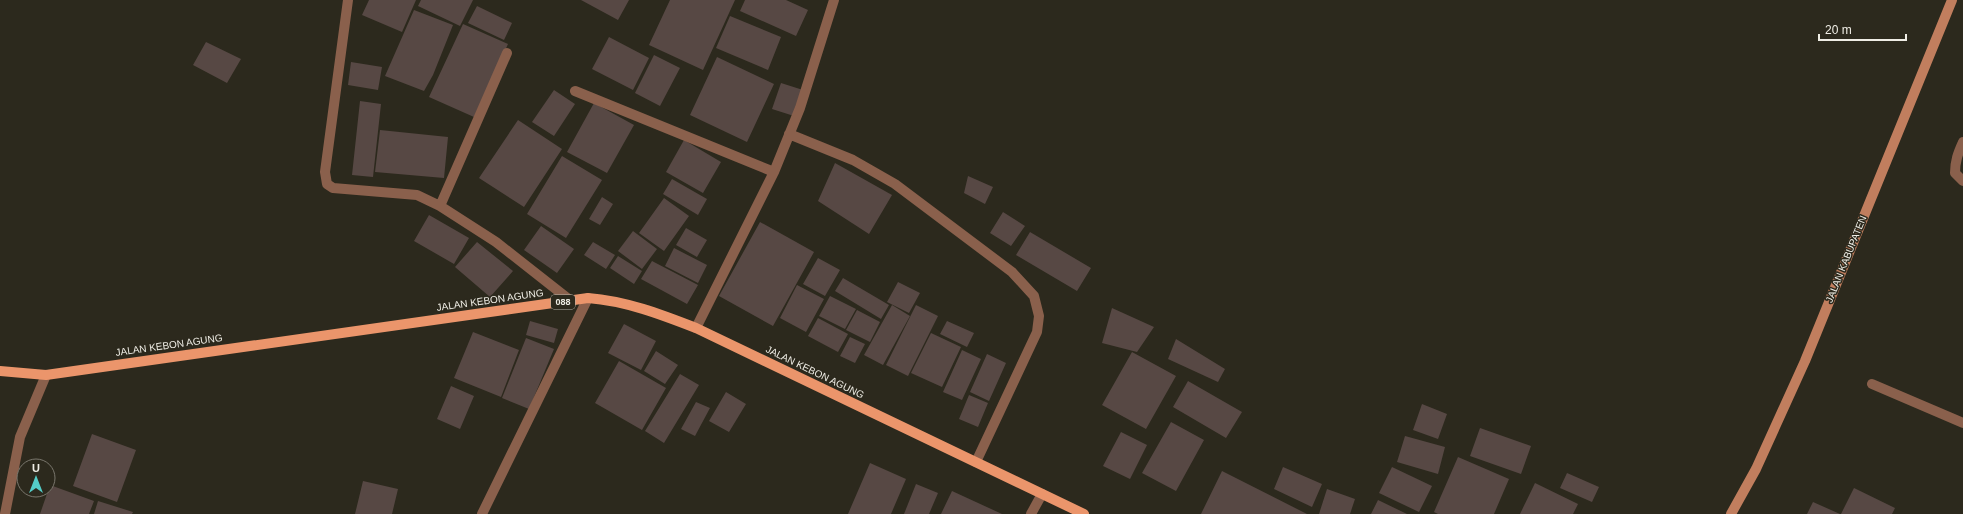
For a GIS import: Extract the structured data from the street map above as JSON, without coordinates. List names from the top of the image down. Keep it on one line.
{"streets":{"main road":["JALAN KABUPATEN","JALAN KEBON AGUNG","088"]},"scale_bar":"20 m","north":"top"}
